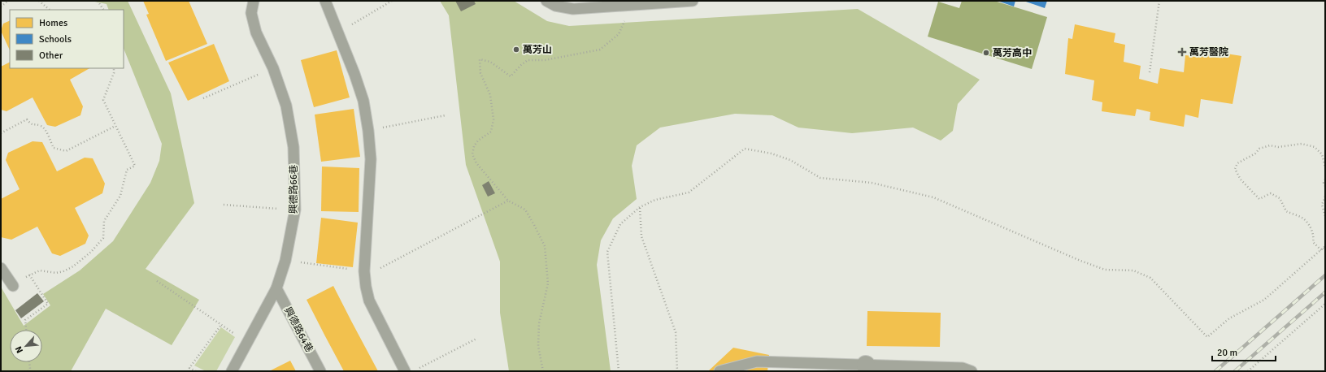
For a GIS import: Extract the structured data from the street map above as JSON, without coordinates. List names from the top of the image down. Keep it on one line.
{"streets":{"lane":["興德路66巷","興德路64巷"]},"crossings":[["興德路66巷","興德路64巷"]],"places":{"other":["萬芳山","萬芳高中"],"health":["萬芳醫院"]},"legend":["Homes","Schools","Other"],"scale_bar":"20 m","north":"bottom left"}
